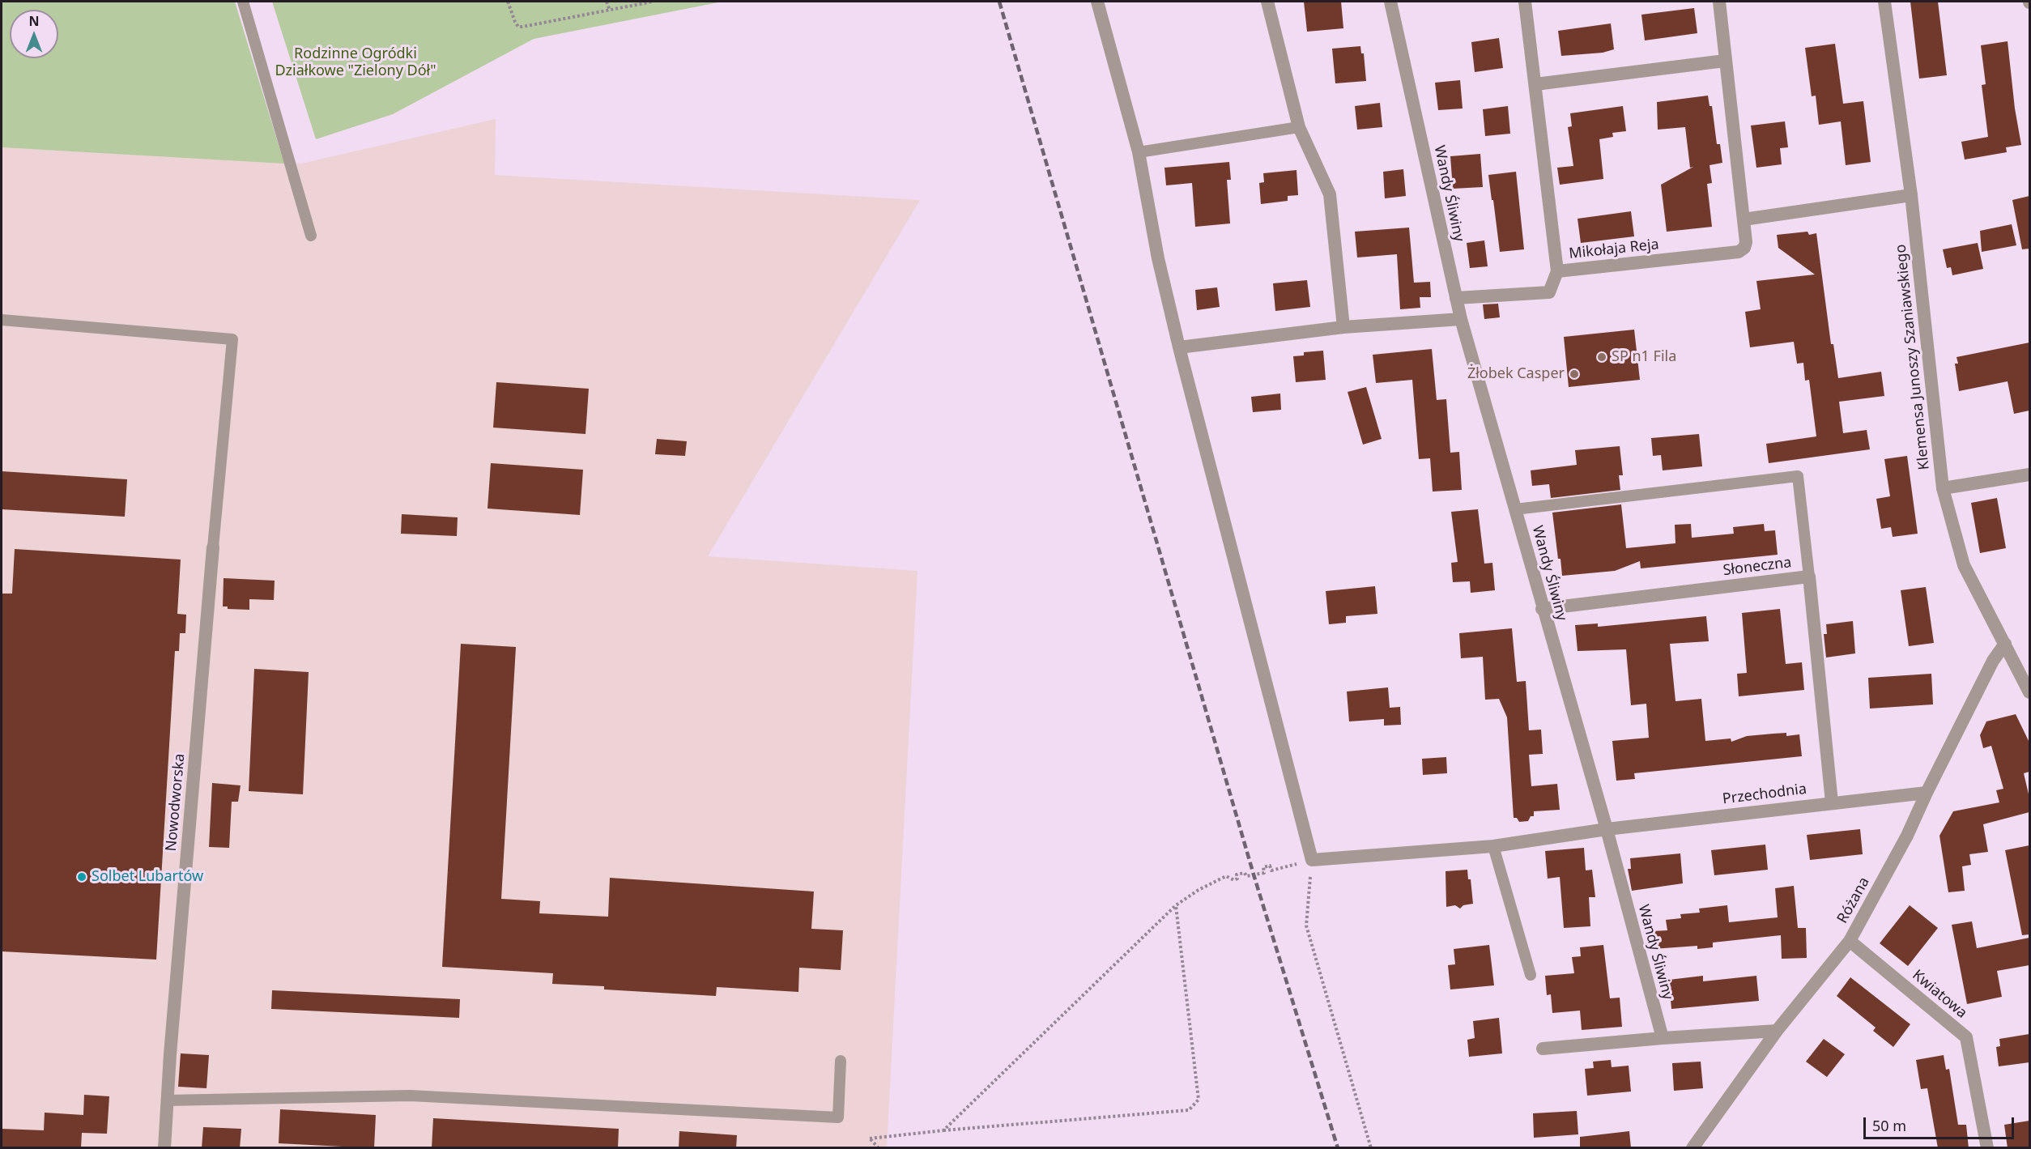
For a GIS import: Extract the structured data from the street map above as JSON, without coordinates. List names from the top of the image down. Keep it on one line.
{"streets":{"street":["Wandy Śliwiny","Mikołaja Reja","Klemensa Junoszy Szaniawskiego","Słoneczna","Przechodnia","Nowodworska","Różana","Kwiatowa"]},"crossings":[["Wandy Śliwiny","Słoneczna"],["Wandy Śliwiny","Przechodnia"],["Klemensa Junoszy Szaniawskiego","Różana"],["Słoneczna","Przechodnia"],["Przechodnia","Różana"],["Różana","Kwiatowa"]],"parks":["Rodzinne Ogródki Działkowe \"Zielony Dół\""],"places":["SP n1 Fila","Żłobek Casper","Solbet Lubartów"],"scale_bar":"50 m","north":"top"}
